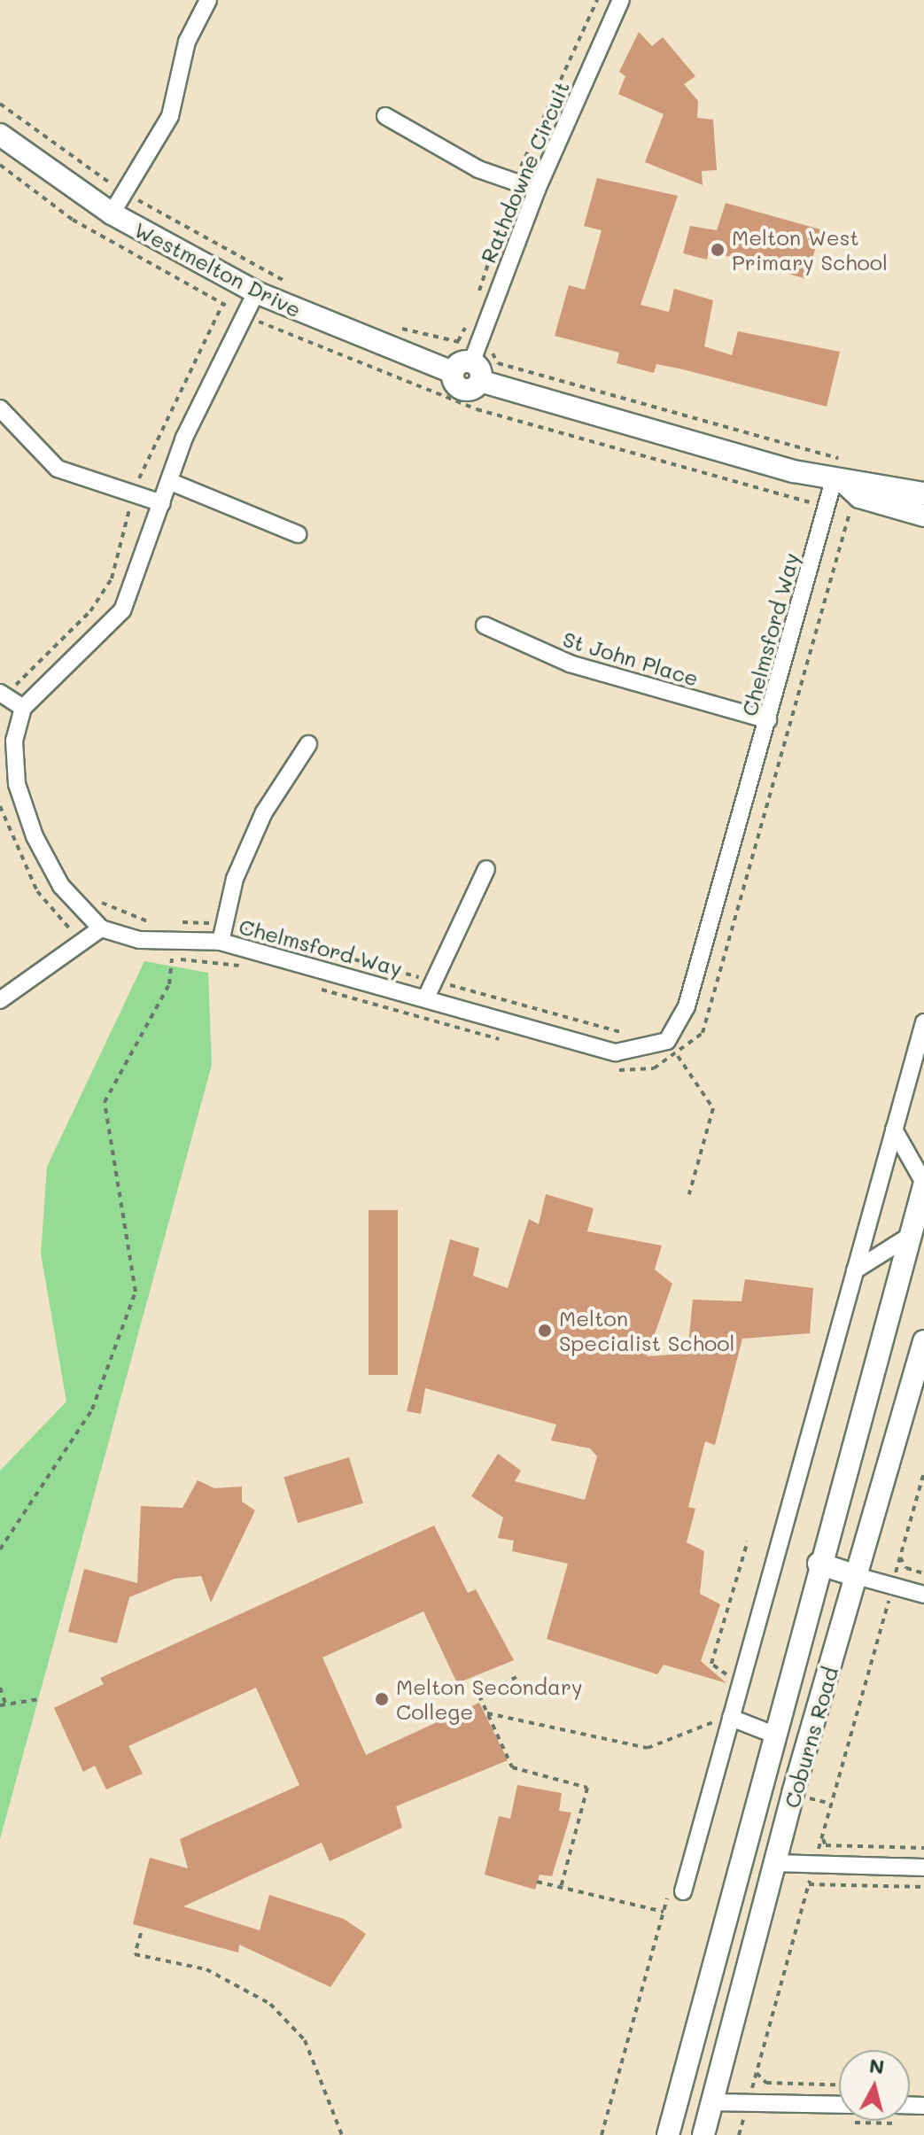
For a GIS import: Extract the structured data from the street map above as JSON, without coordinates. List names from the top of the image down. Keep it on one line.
{"streets":{"street":["Rathdowne Circuit","Westmelton Drive","Chelmsford Way","St John Place","Coburns Road"]},"crossings":[["Rathdowne Circuit","Westmelton Drive"],["Westmelton Drive","Chelmsford Way"],["Chelmsford Way","St John Place"]],"places":["Melton West Primary School","Melton Specialist School","Melton Secondary College"],"north":"top"}
